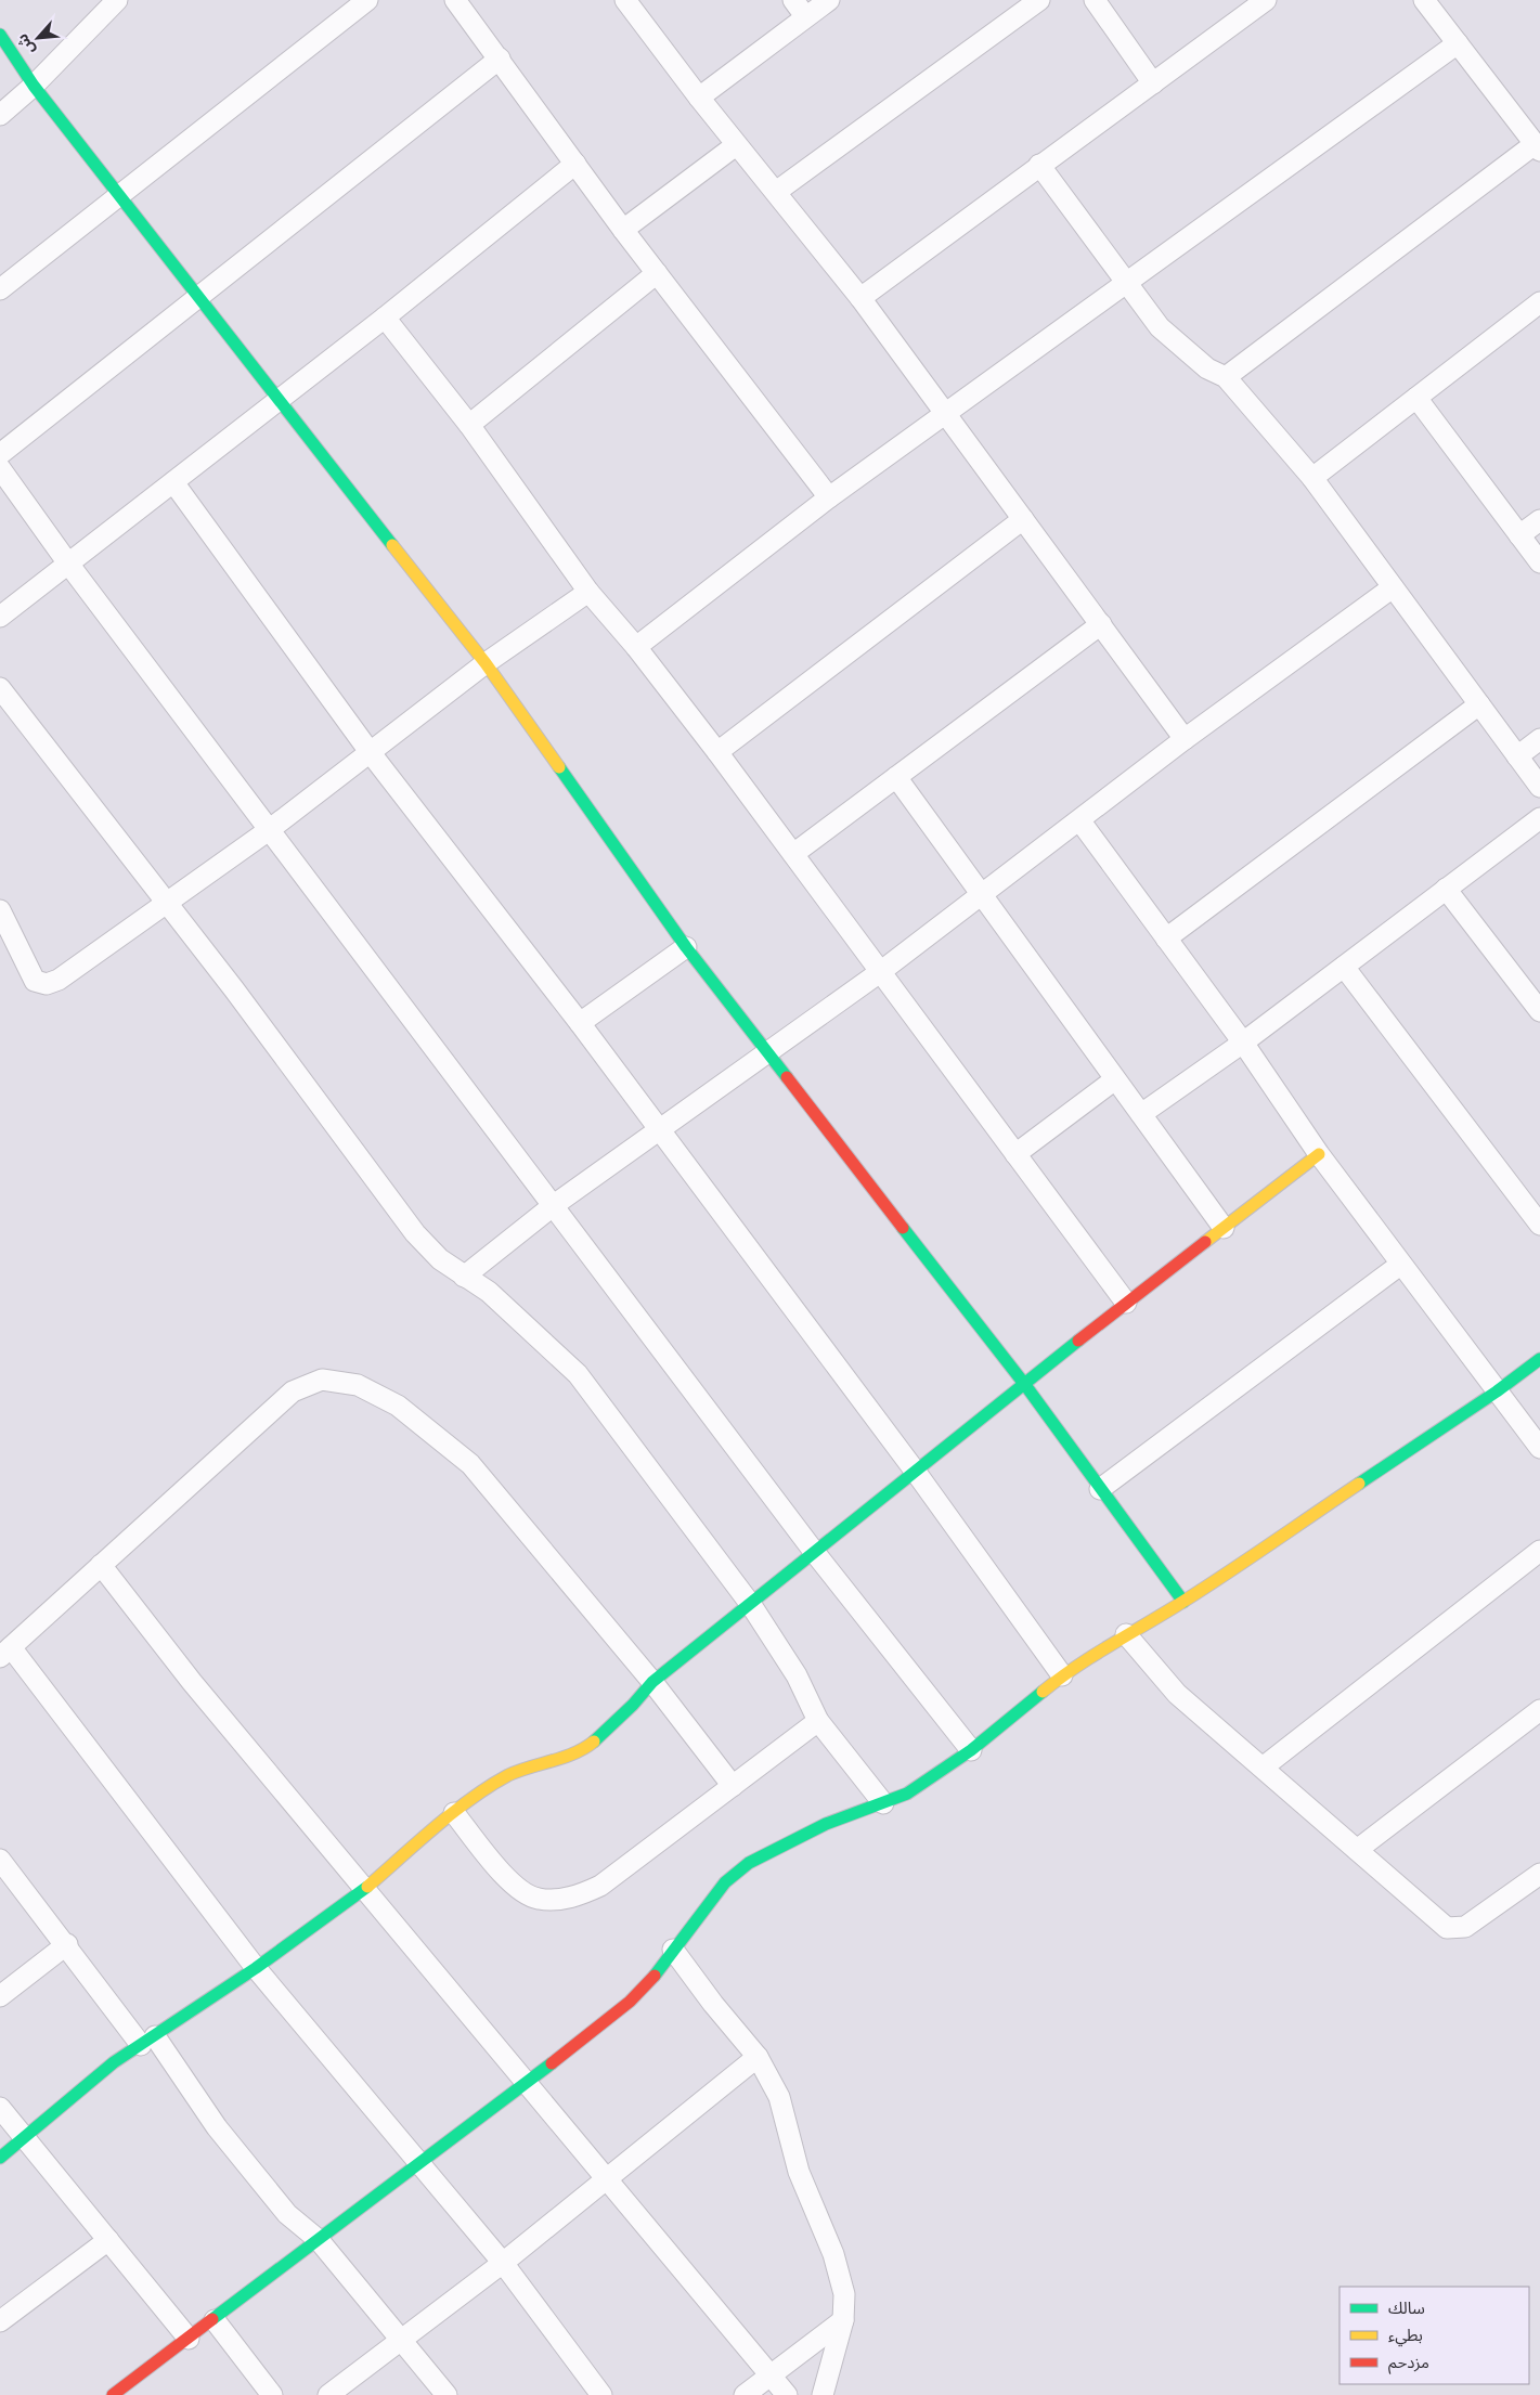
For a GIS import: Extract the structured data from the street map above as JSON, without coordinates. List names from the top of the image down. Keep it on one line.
{"legend":["سالك","بطيء","مزدحم"],"north":"bottom left"}
